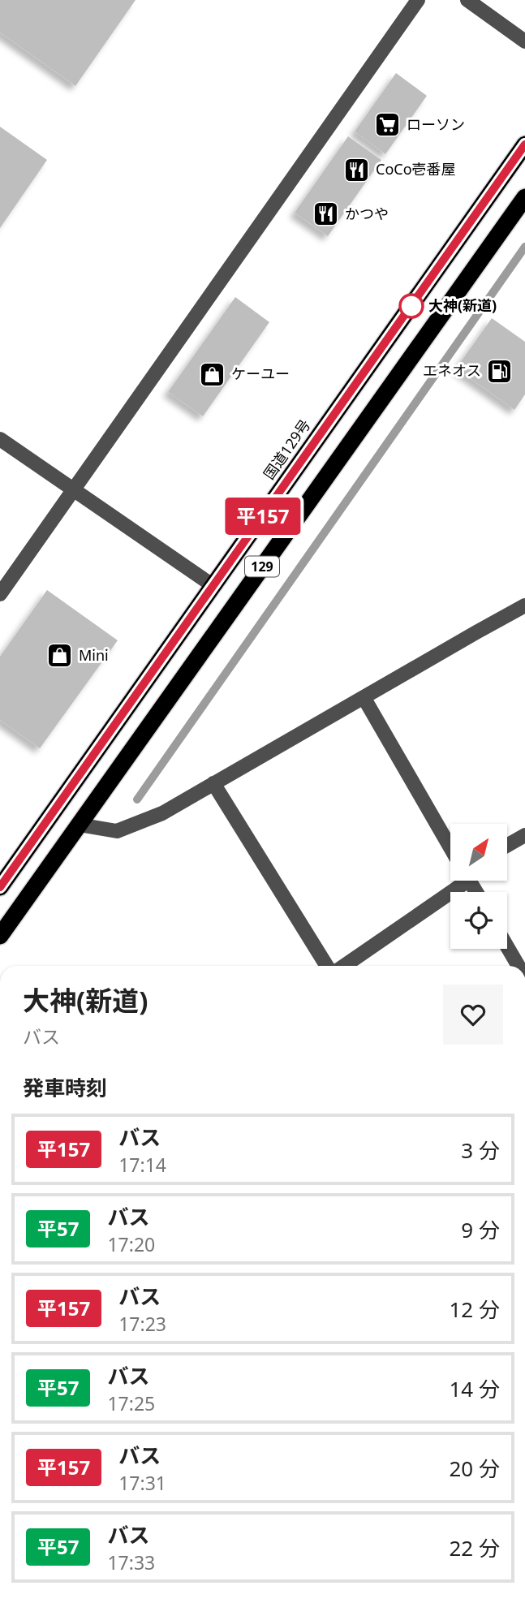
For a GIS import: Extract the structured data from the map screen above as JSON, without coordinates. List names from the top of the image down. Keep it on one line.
{"streets":{"highway":["国道129号","129"]},"places":{"supermarket":["ローソン"],"restaurant":["CoCo壱番屋","かつや"],"other":["大神(新道)"],"fuel station":["エネオス"],"shop":["ケーユー","Mini"]},"lines":["bus line 平157"],"north":"top right","page":{"on_map":"平157","heading":[["大神(新道)","バス"],"発車時刻"],"list":[{"mark":"平157","name":"バス","note":"17:14","value":"3 分"},{"mark":"平57","name":"バス","note":"17:20","value":"9 分"},{"mark":"平157","name":"バス","note":"17:23","value":"12 分"},{"mark":"平57","name":"バス","note":"17:25","value":"14 分"},{"mark":"平157","name":"バス","note":"17:31","value":"20 分"},{"mark":"平57","name":"バス","note":"17:33","value":"22 分"}]}}
